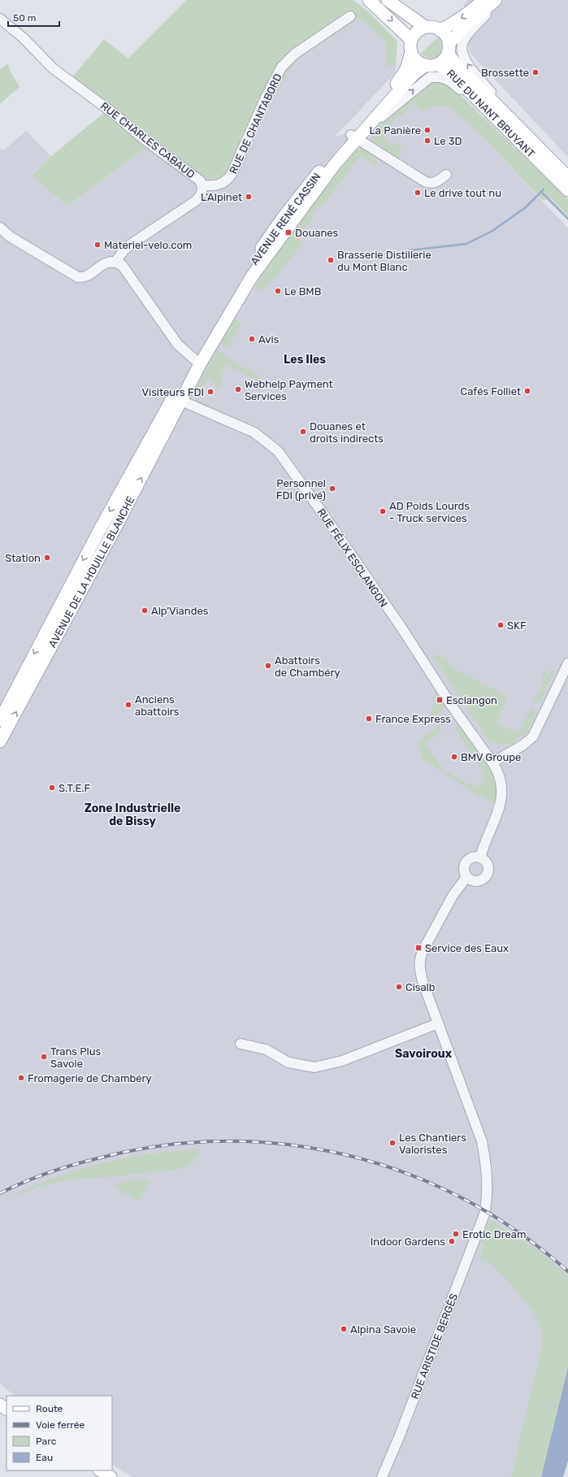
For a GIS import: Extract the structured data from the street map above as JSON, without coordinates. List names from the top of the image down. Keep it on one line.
{"streets":{"main road":["RUE DU NANT BRUYANT","AVENUE RENÉ CASSIN","AVENUE DE LA HOUILLE BLANCHE"],"street":["RUE DE CHANTABORD","RUE CHARLES CABAUD","RUE FÉLIX ESCLANGON","RUE ARISTIDE BERGÈS"]},"crossings":[["RUE DU NANT BRUYANT","AVENUE RENÉ CASSIN"],["RUE DE CHANTABORD","RUE CHARLES CABAUD"],["AVENUE RENÉ CASSIN","RUE FÉLIX ESCLANGON"],["AVENUE RENÉ CASSIN","AVENUE DE LA HOUILLE BLANCHE"],["RUE FÉLIX ESCLANGON","AVENUE DE LA HOUILLE BLANCHE"]],"districts":["Les Iles","Zone Industrielle de Bissy","Savoiroux"],"places":{"other":["Brossette","La Panière","Le 3D","Le drive tout nu","L’Alpinet","Materiel-velo.com","Brasserie Distillerie du Mont Blanc","Le BMB","Avis","Webhelp Payment Services","Cafés Folliet","Visiteurs FDI","Douanes et droits indirects","Personnel FDI (privé)","AD Poids Lourds - Truck services","Station","Alp'Viandes","SKF","Abattoirs de Chambéry","Anciens abattoirs","France Express","BMV Groupe","S.T.E.F","Cisalb","Trans Plus Savoie","Fromagerie de Chambéry","Les Chantiers Valoristes","Erotic Dream","Indoor Gardens","Alpina Savoie"],"transit":["Douanes","Esclangon","Service des Eaux"]},"legend":["Route","Voie ferrée","Parc","Eau"],"scale_bar":"50 m"}
